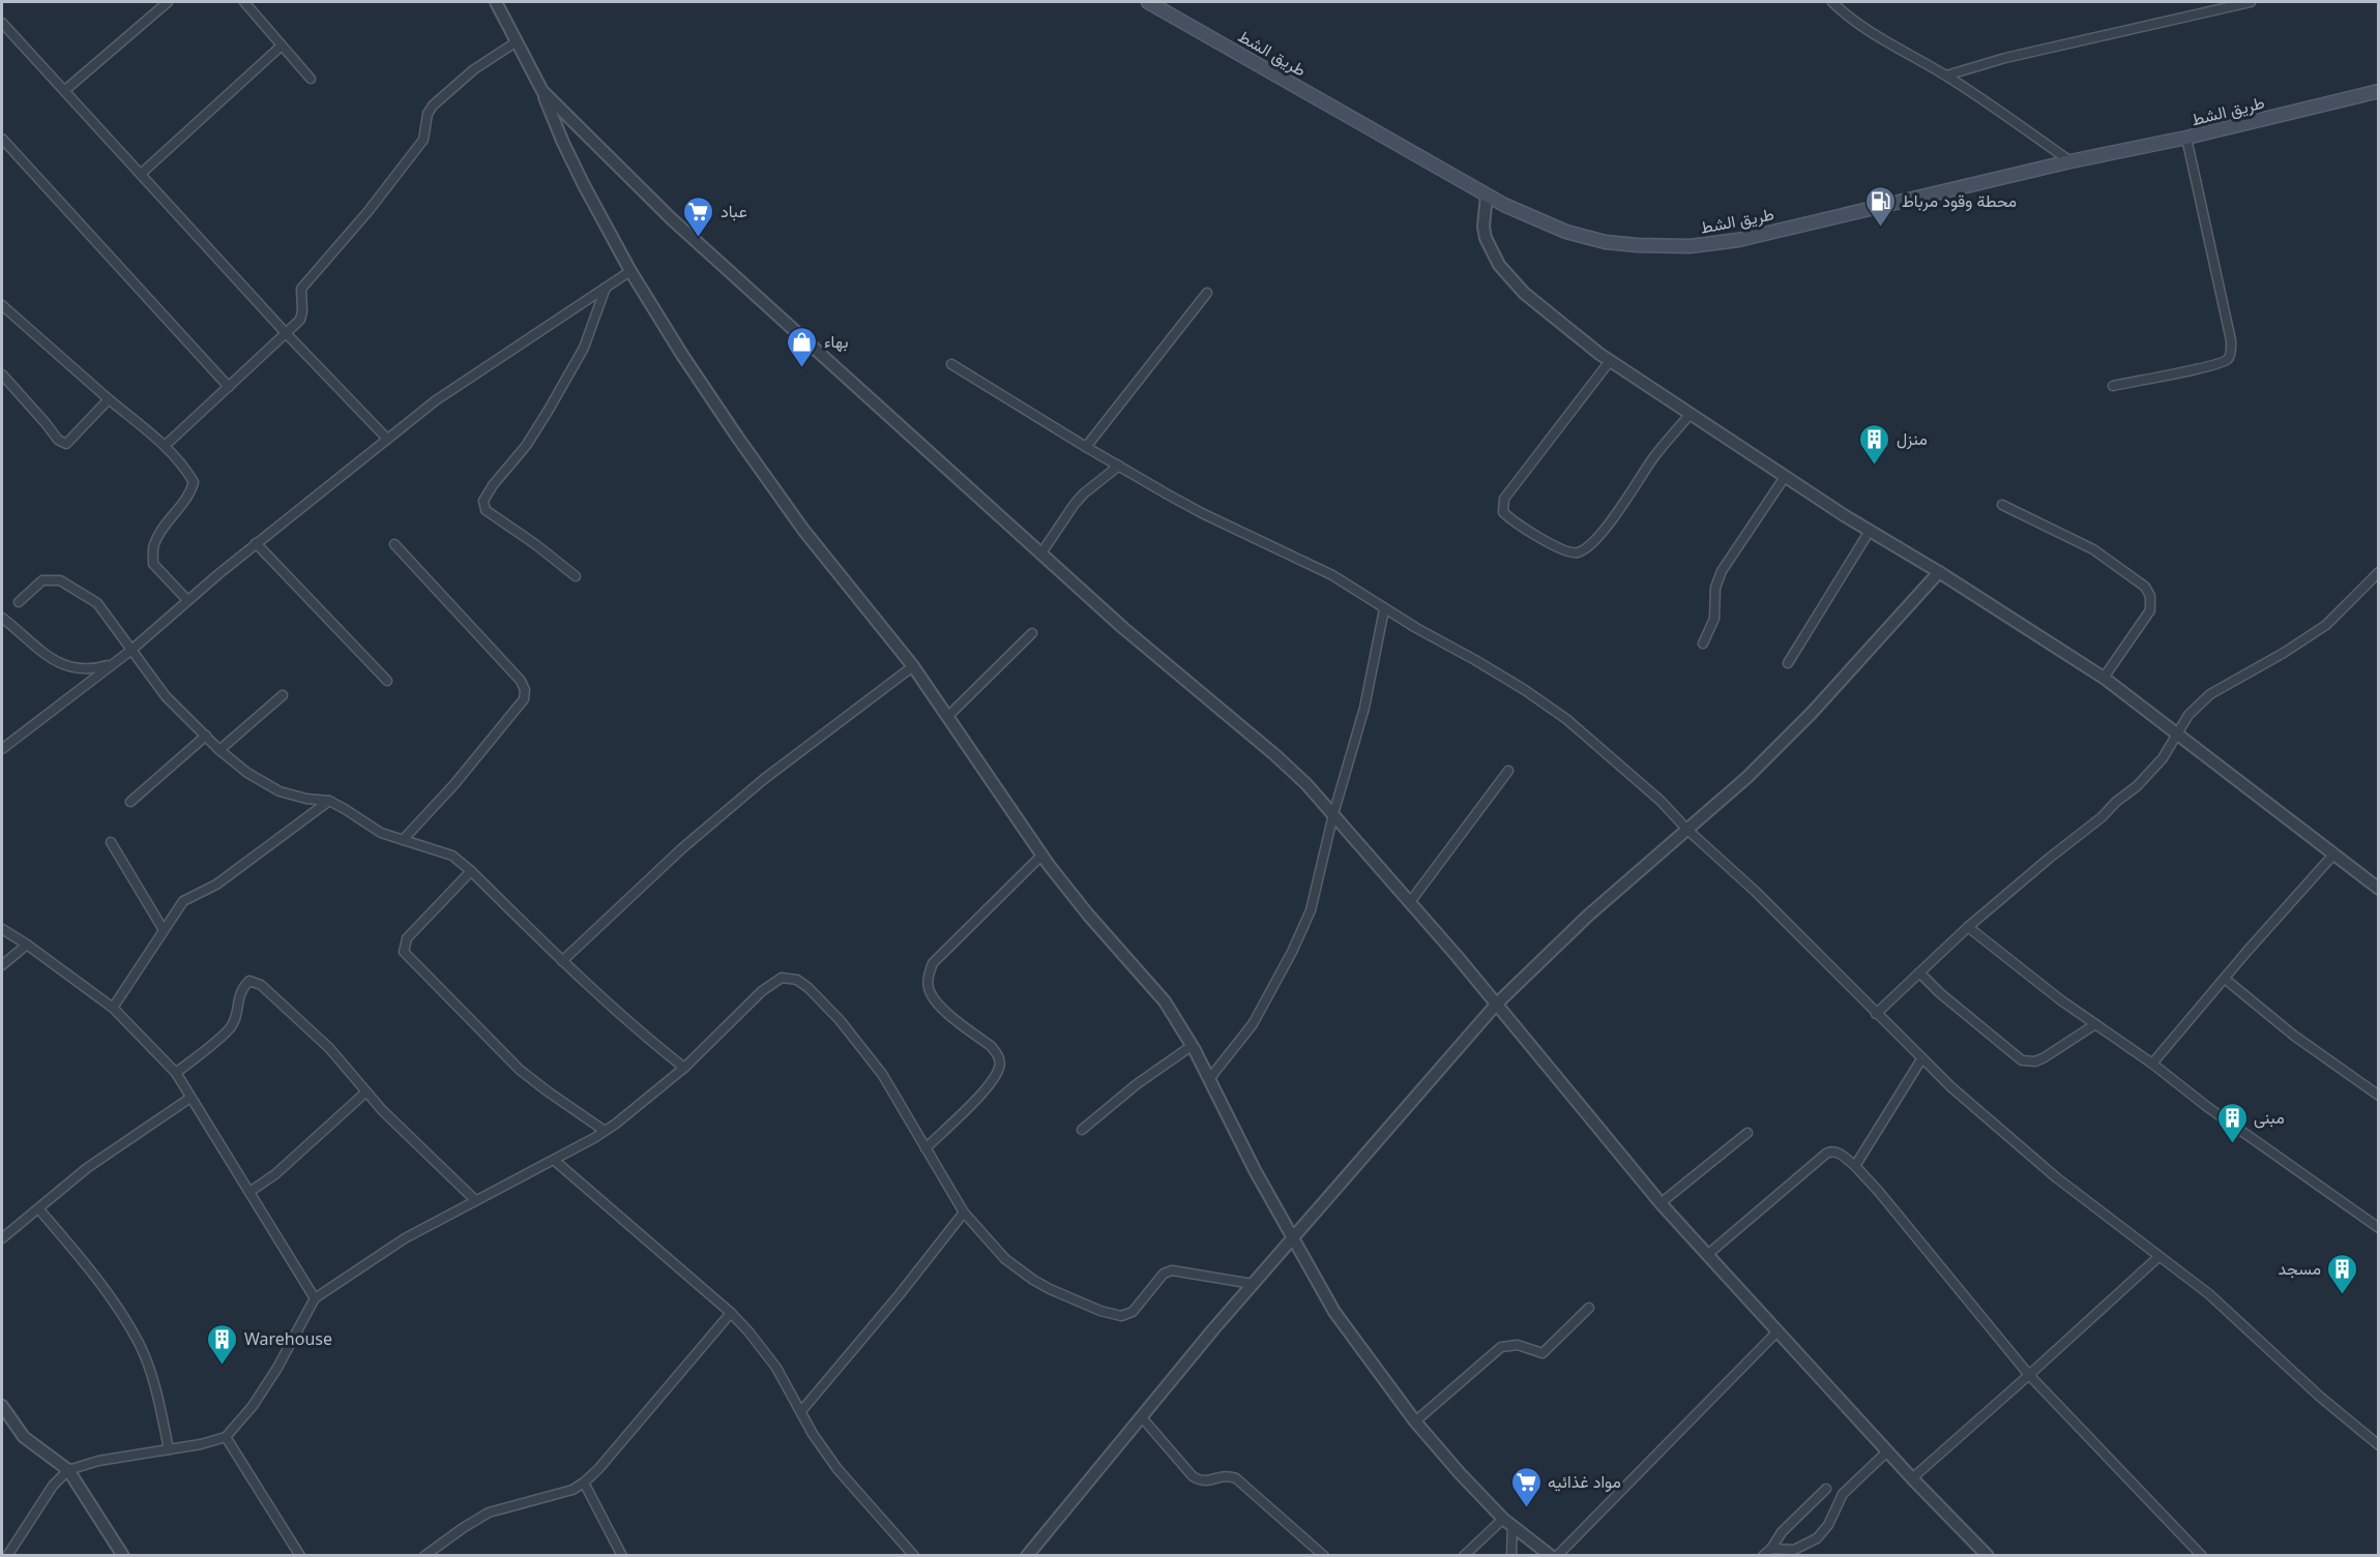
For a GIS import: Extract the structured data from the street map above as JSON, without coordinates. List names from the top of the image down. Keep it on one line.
{"streets":{"main road":["طريق الشط"]},"places":{"fuel station":["محطة وقود مرباط"],"supermarket":["عباد","مواد غذائيه"],"shop":["بهاء"],"building":["منزل","مبنى","مسجد","Warehouse"]}}
